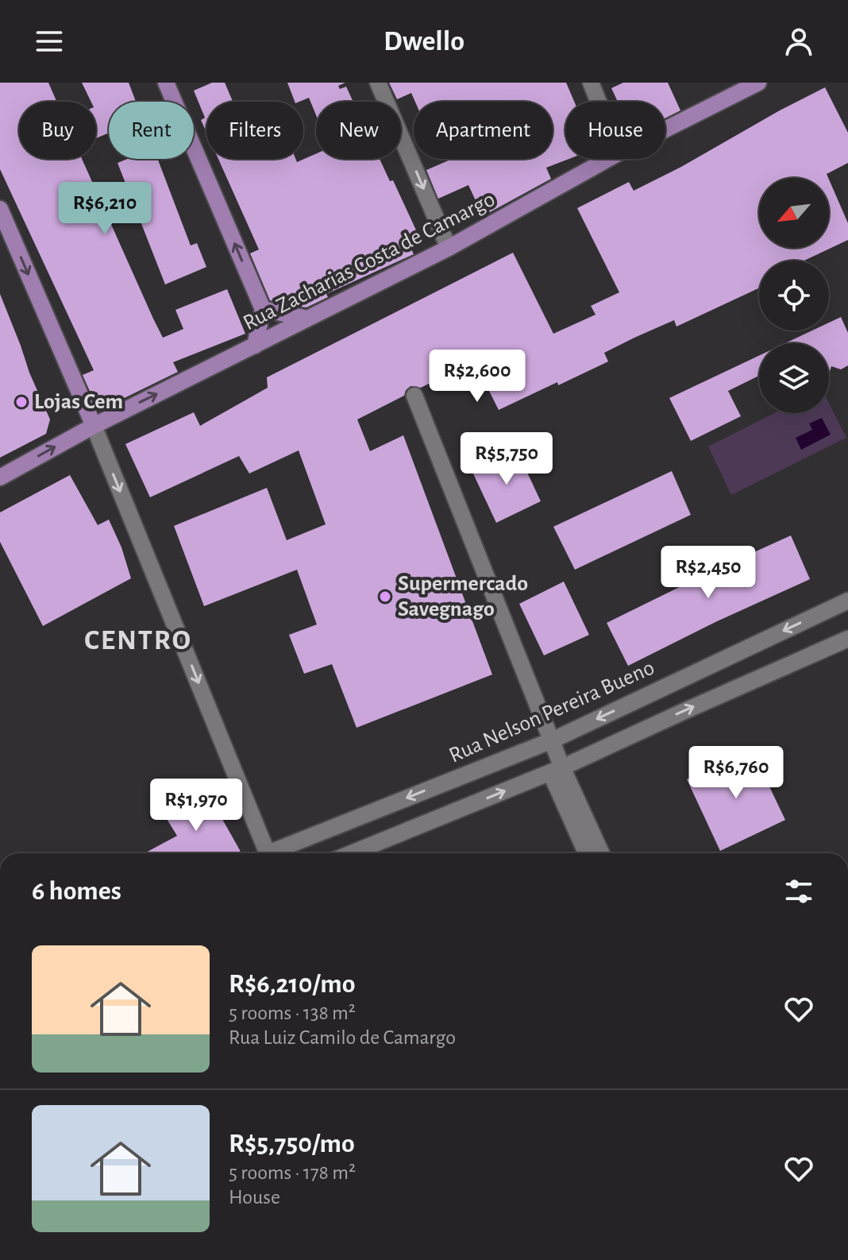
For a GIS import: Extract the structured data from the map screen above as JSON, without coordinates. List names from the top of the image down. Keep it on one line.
{"streets":{"main road":["Rua Zacharias Costa de Camargo"],"street":["Rua Nelson Pereira Bueno"]},"one_way":["Rua Zacharias Costa de Camargo"],"districts":["CENTRO"],"places":["Lojas Cem","Supermercado Savegnago"],"north":"bottom left","page":{"header":"Dwello","chip":["Buy","Rent","Filters","New","Apartment","House"],"price":["R$6,210","R$2,600","R$5,750","R$2,450","R$6,760","R$1,970"],"heading":"6 homes","list":[{"name":"R$6,210/mo","note":"5 rooms · 138 m² · Rua Luiz Camilo de Camargo"},{"name":"R$5,750/mo","note":"5 rooms · 178 m² · House"}]}}
